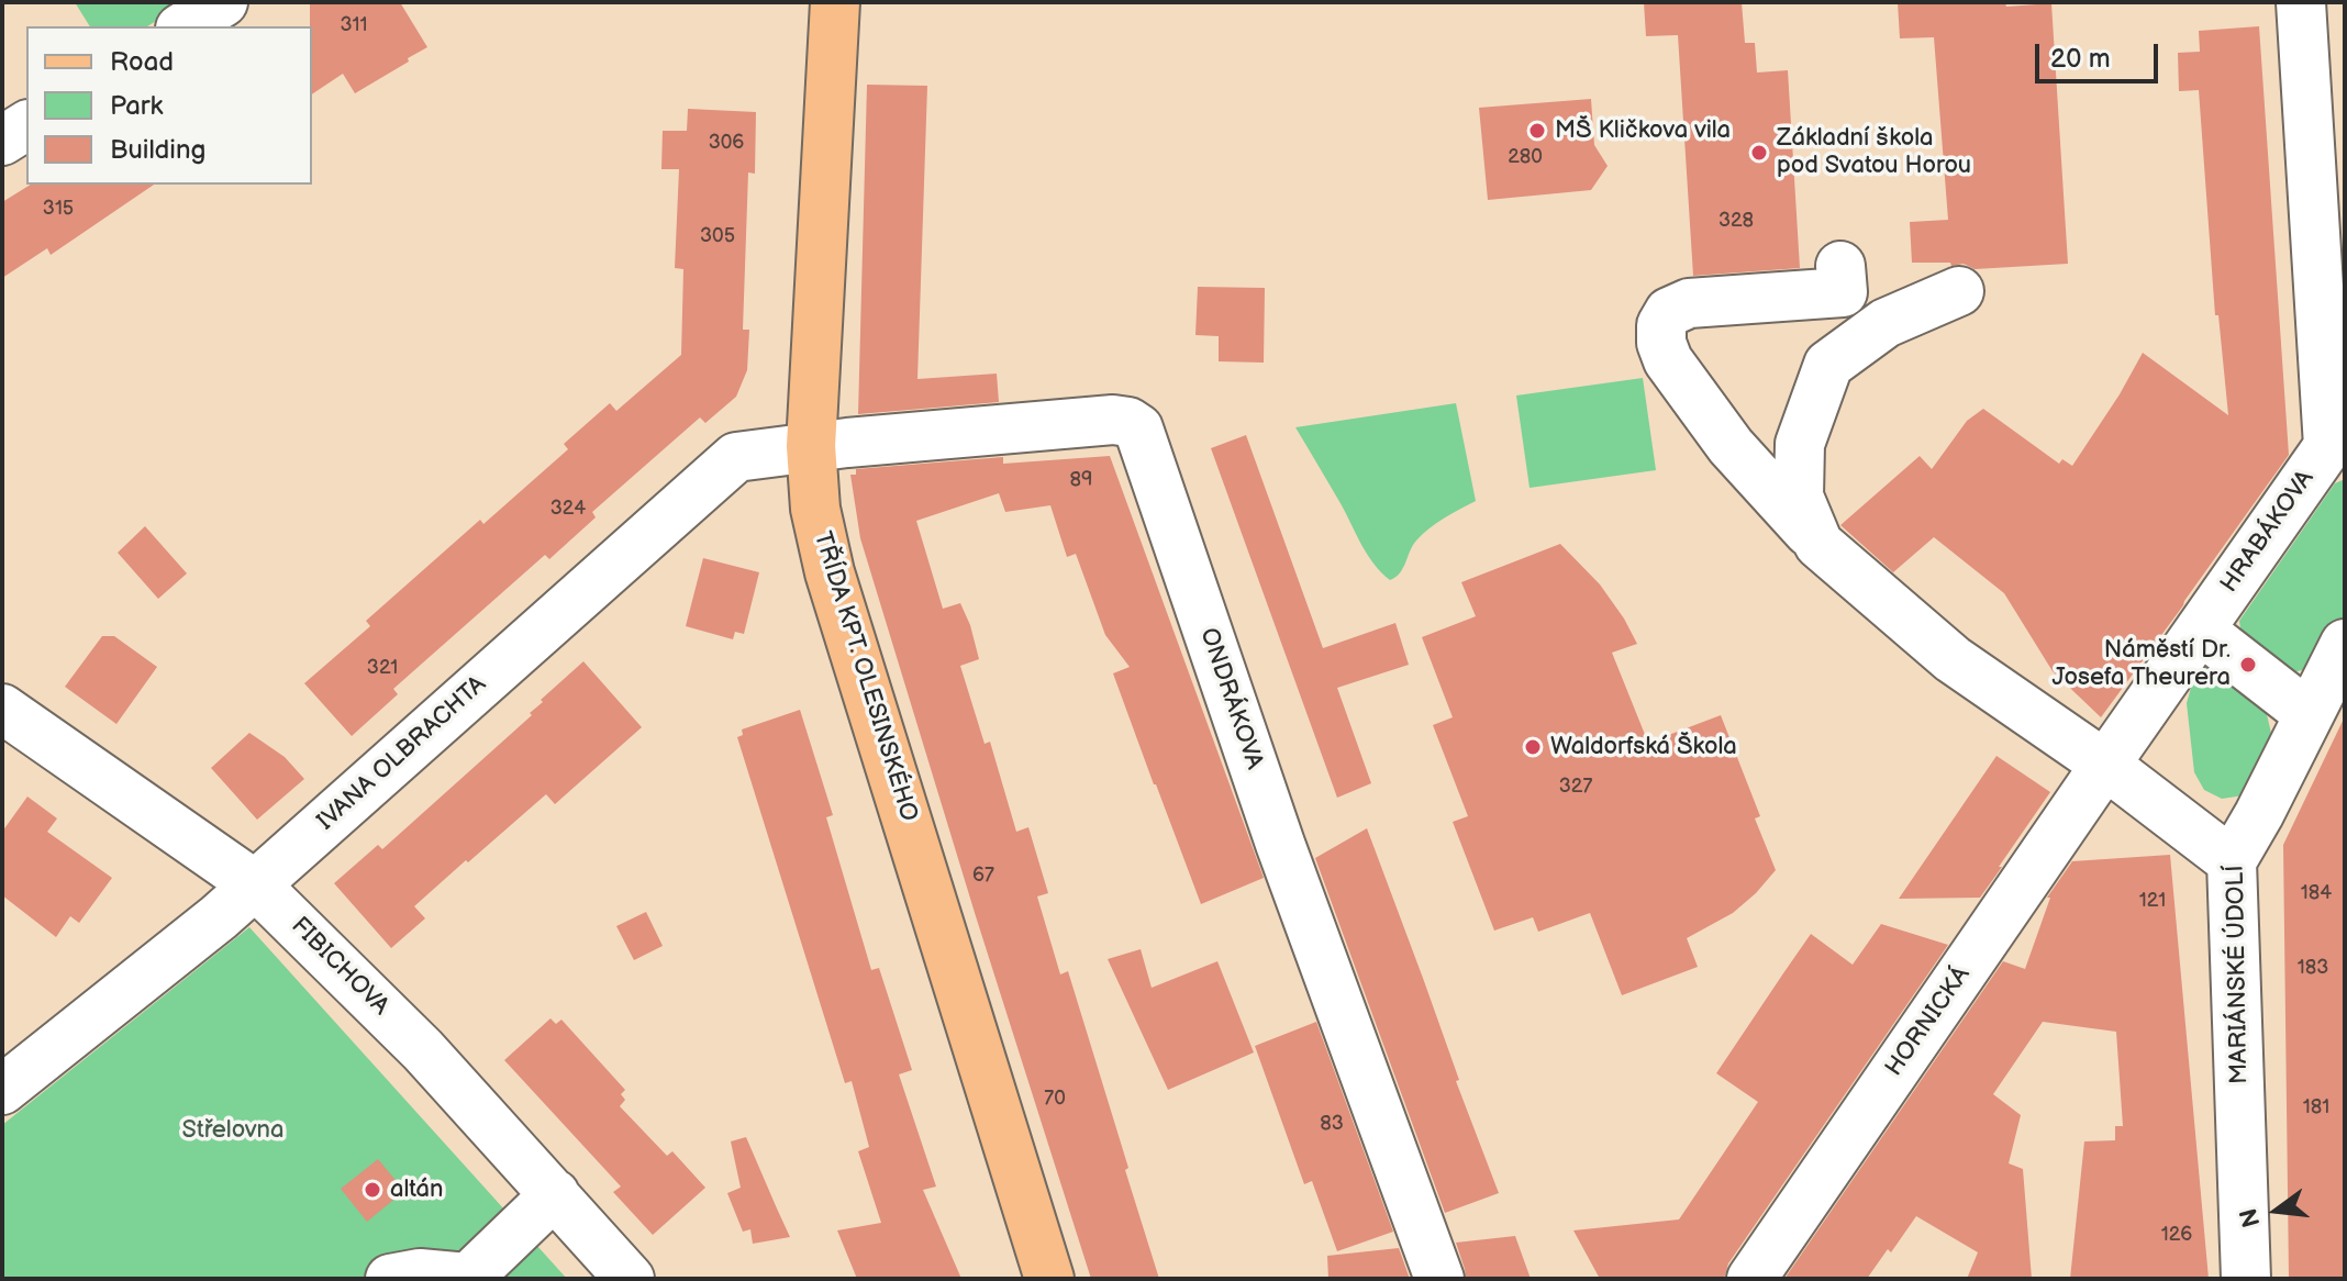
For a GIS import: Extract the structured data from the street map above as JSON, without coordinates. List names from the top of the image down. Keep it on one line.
{"streets":{"main road":["TŘÍDA KPT. OLESINSKÉHO"],"street":["HRABÁKOVA","ONDRÁKOVA","IVANA OLBRACHTA","FIBICHOVA","MARIÁNSKÉ ÚDOLÍ","HORNICKÁ"]},"crossings":[["HRABÁKOVA","HORNICKÁ"],["TŘÍDA KPT. OLESINSKÉHO","ONDRÁKOVA"],["TŘÍDA KPT. OLESINSKÉHO","IVANA OLBRACHTA"],["ONDRÁKOVA","IVANA OLBRACHTA"],["IVANA OLBRACHTA","FIBICHOVA"]],"parks":["Střelovna"],"places":["MŠ Kličkova vila","Základní škola pod Svatou Horou","Náměstí Dr. Josefa Theurera","Waldorfská Škola","altán"],"house_numbers":["311","306","280","315","328","305","89","324","321","327","67","184","121","183","70","181","83","126"],"legend":["Road","Park","Building"],"scale_bar":"20 m","north":"left"}
